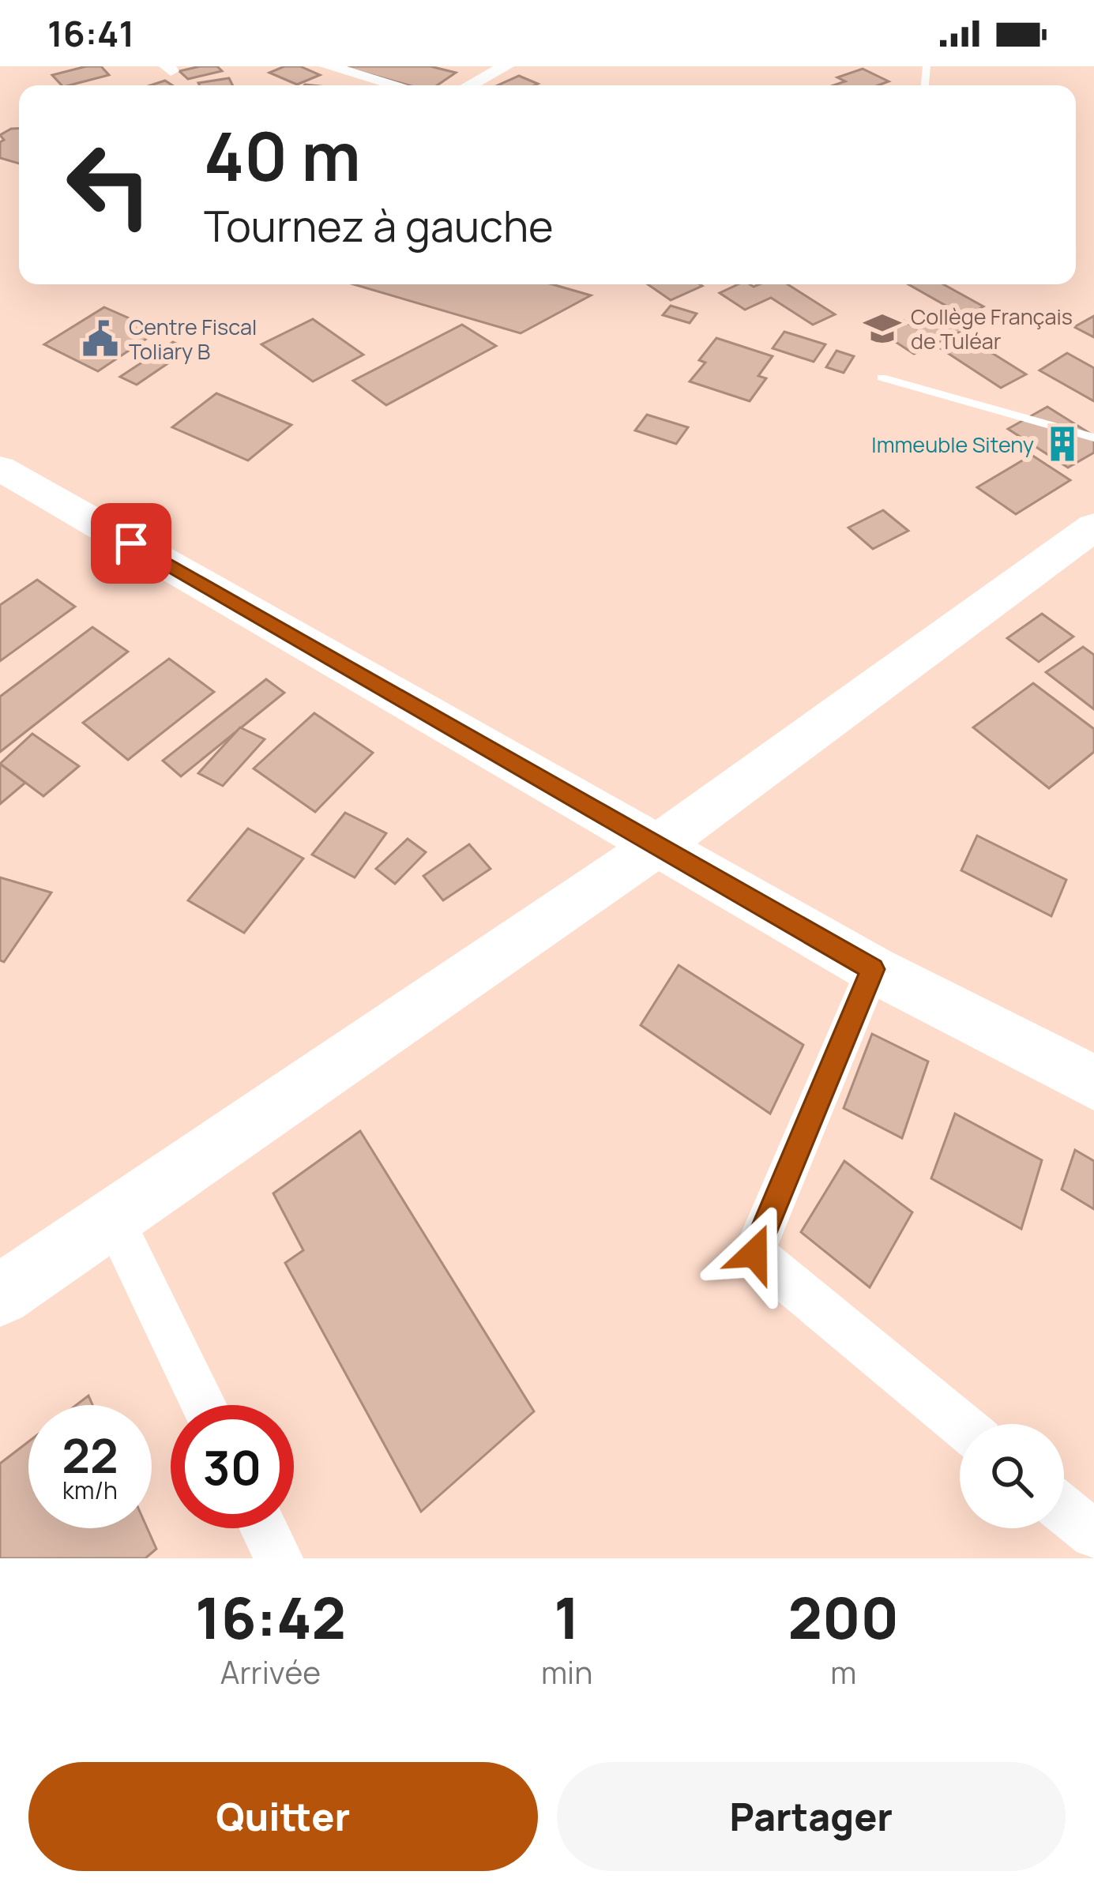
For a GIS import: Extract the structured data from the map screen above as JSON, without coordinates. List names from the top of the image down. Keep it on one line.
{"places":{"school or university":["Collège Français de Tuléar"],"public building":["Centre Fiscal Toliary B"],"building":["Immeuble Siteny"]},"page":{"status":"16:41","turn":["40 m","Tournez à gauche"],"speed":"22 km/h","limit":"30","eta":["16:42","Arrivée","1","min","200","m"],"buttons":["Quitter","Partager"]}}
